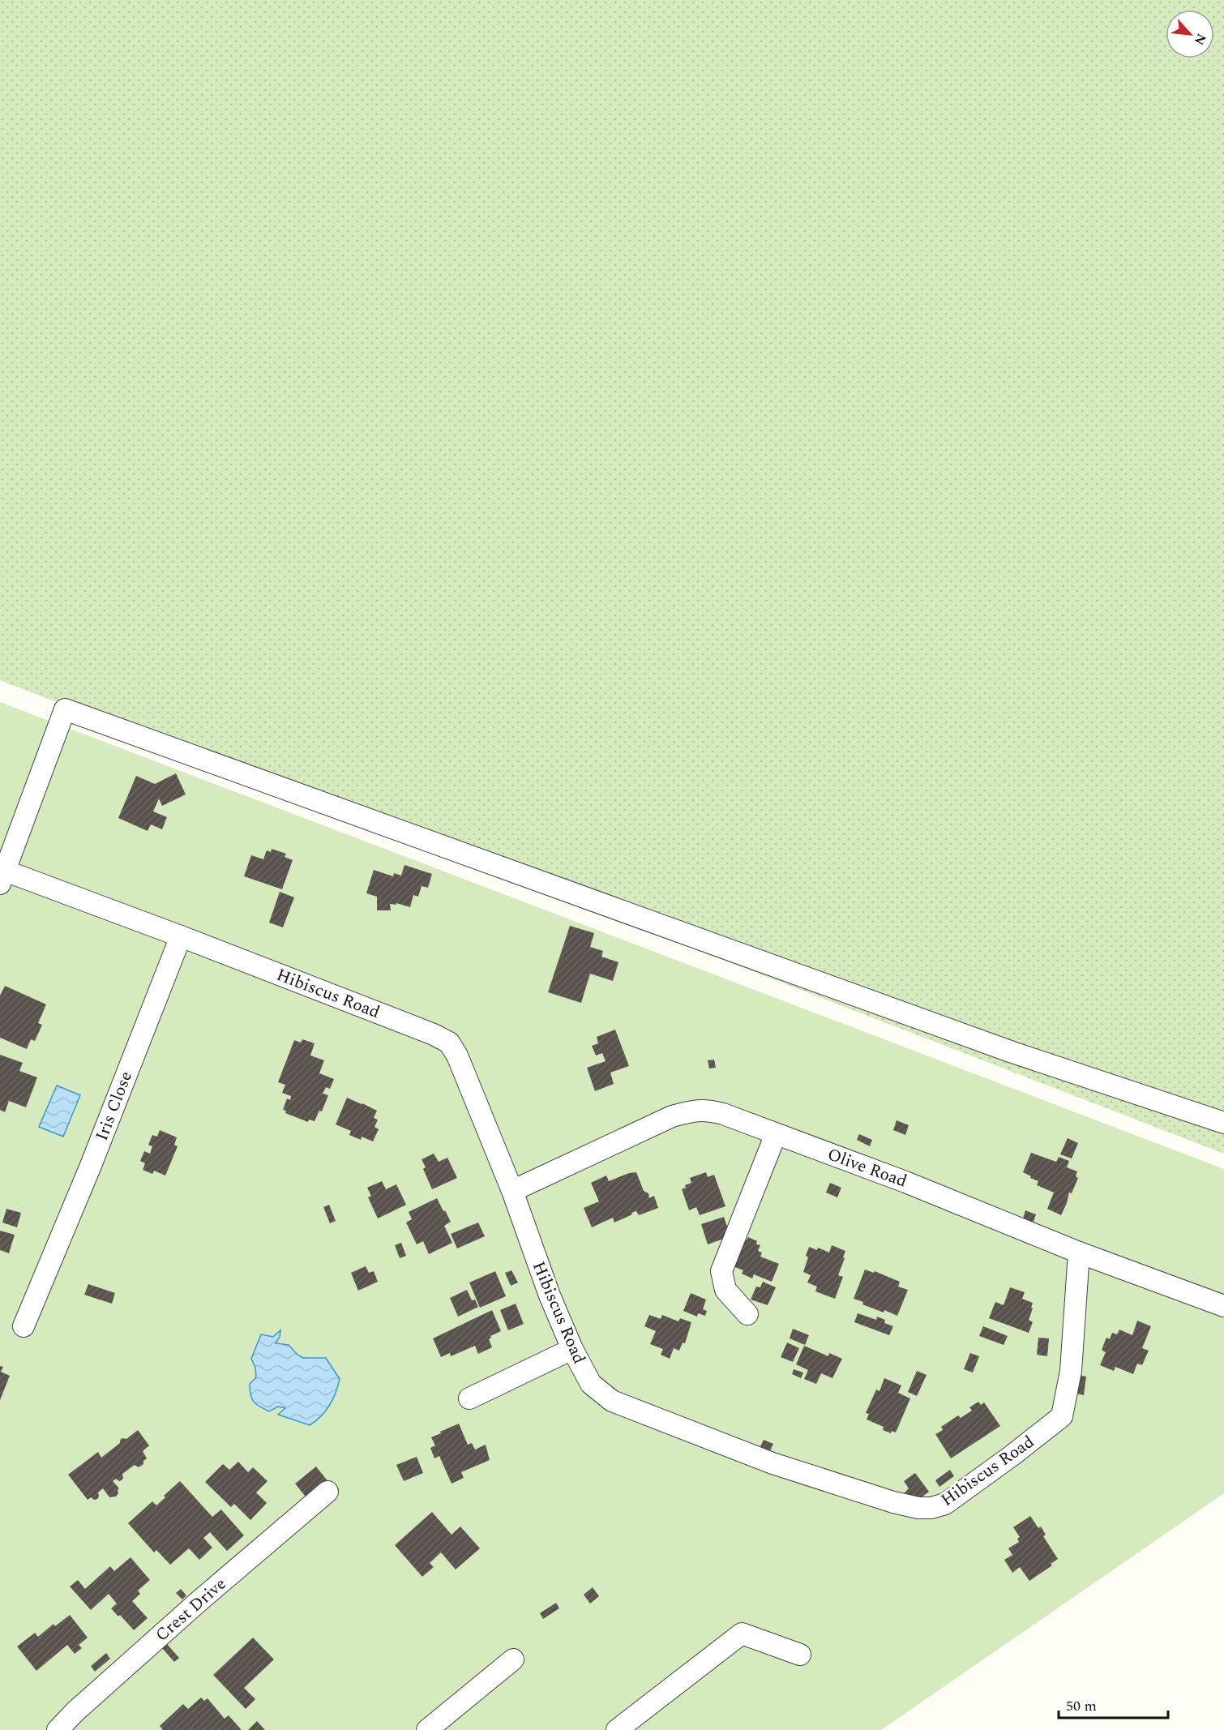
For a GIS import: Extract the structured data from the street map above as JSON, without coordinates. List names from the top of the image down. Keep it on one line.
{"streets":{"street":["Hibiscus Road","Iris Close","Olive Road","Crest Drive"]},"crossings":[["Hibiscus Road","Iris Close"],["Hibiscus Road","Olive Road"]],"scale_bar":"50 m","north":"bottom right"}
